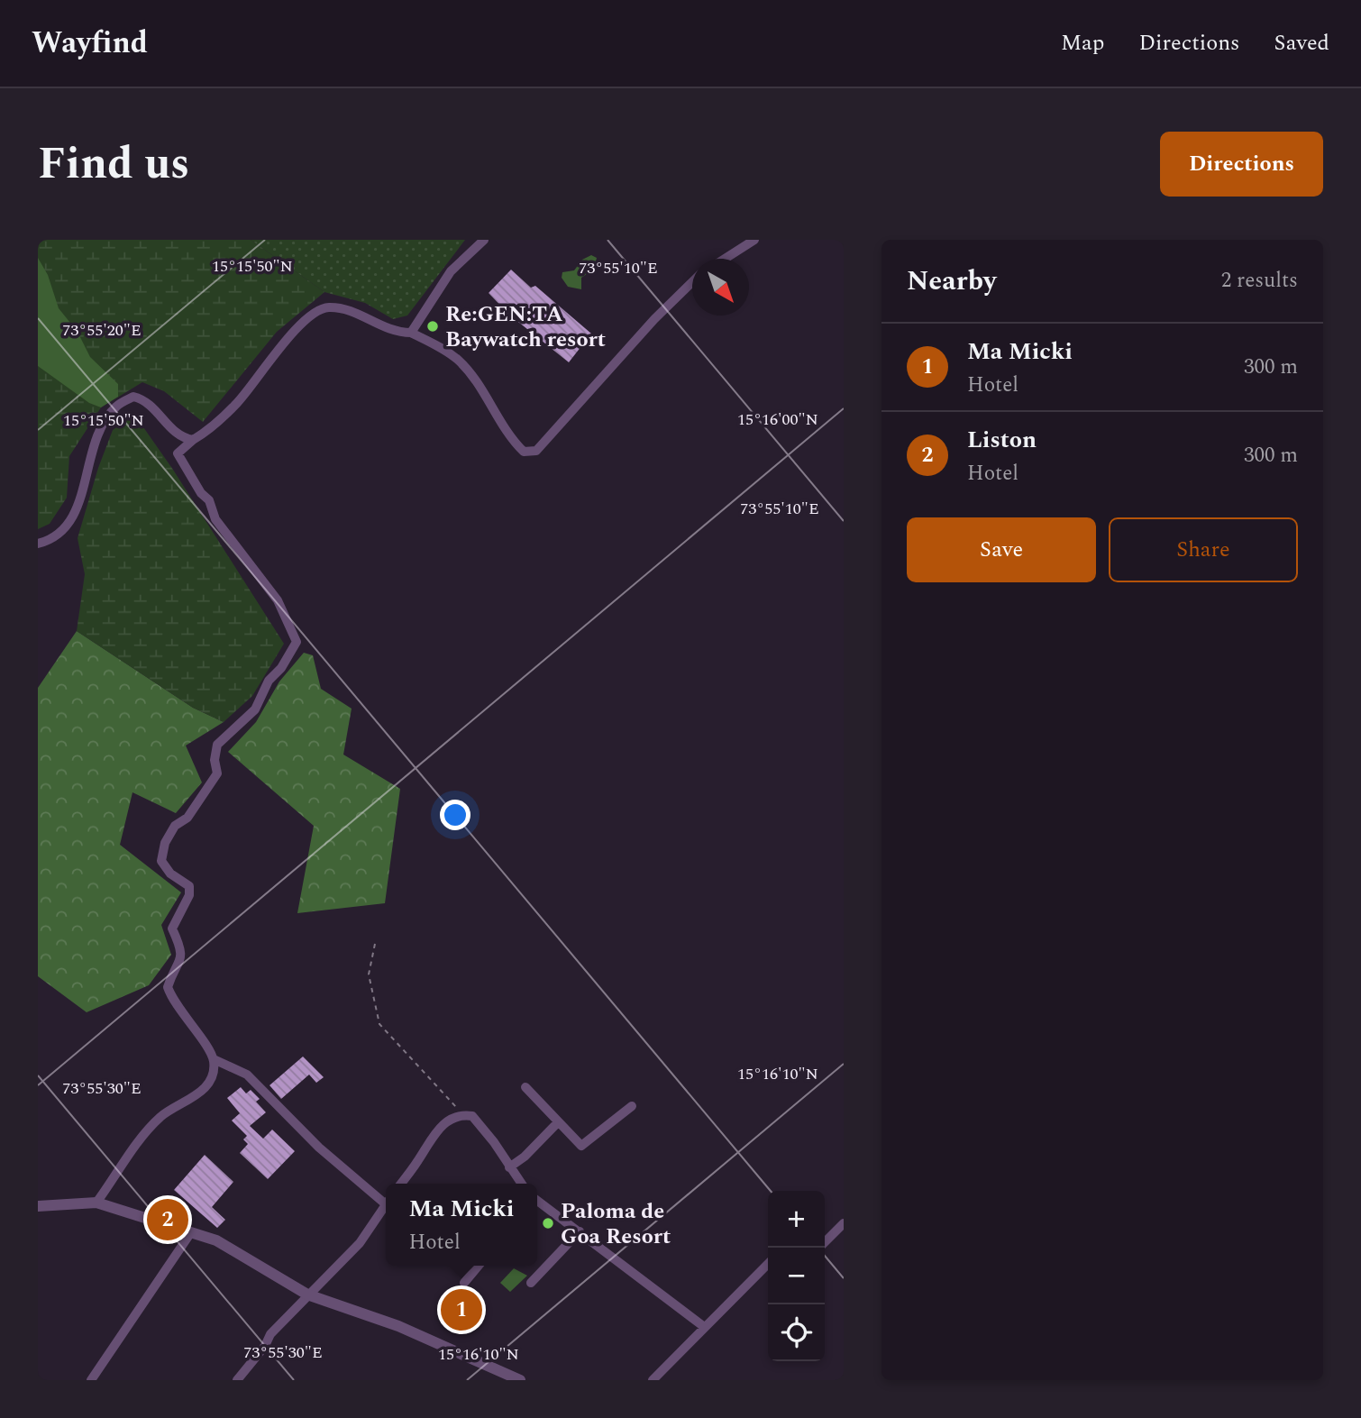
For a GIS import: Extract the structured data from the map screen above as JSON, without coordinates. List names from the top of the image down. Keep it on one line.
{"places":["Re:GEN:TA Baywatch resort","Paloma de Goa Resort"],"north":"bottom right","page":{"header":"Wayfind","nav":["Map","Directions","Saved"],"title":"Find us","buttons":["Directions",["Save","Share"]],"heading":["Nearby","2 results"],"list":[{"mark":"1","name":"Ma Micki","note":"Hotel","value":"300 m"},{"mark":"2","name":"Liston","note":"Hotel","value":"300 m"}],"popup":["Ma Micki","Hotel"],"map_buttons":["+","−"],"pins":["2","1"]},"coordinates":["15°15'50\"N","73°55'10\"E","73°55'20\"E","15°16'00\"N","15°16'10\"N","73°55'30\"E"]}
